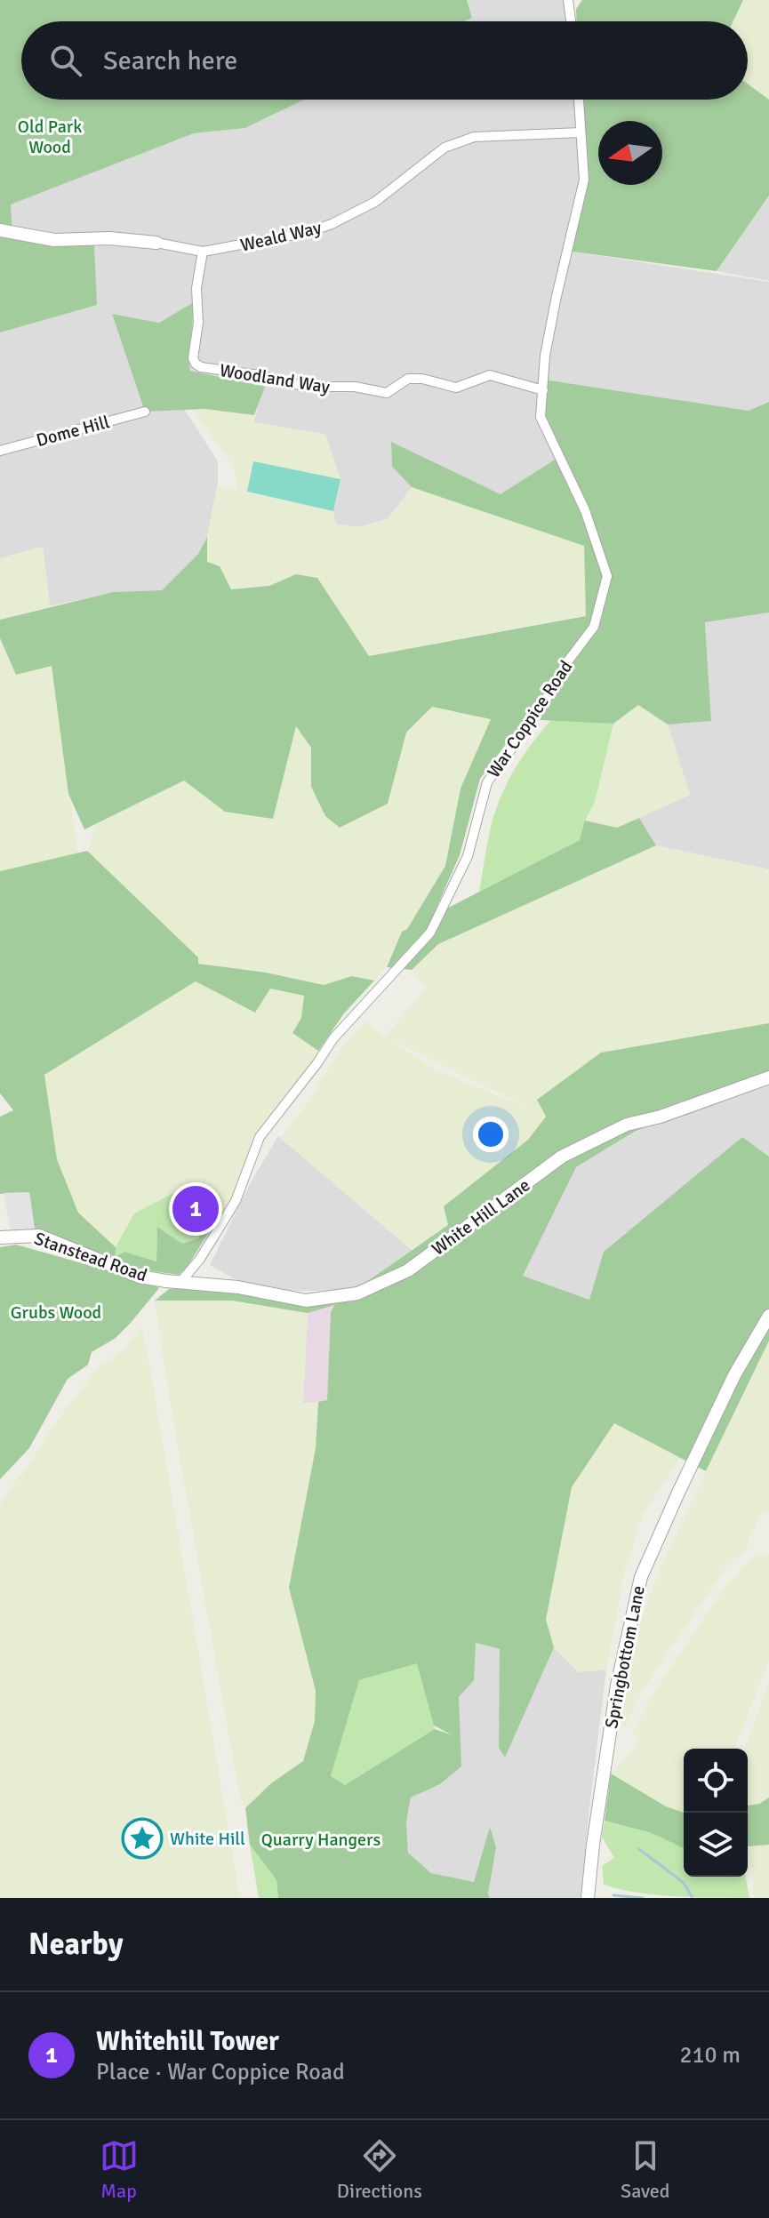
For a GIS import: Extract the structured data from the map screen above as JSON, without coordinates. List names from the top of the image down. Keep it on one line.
{"streets":{"street":["Weald Way","Woodland Way","Dome Hill","War Coppice Road","White Hill Lane","Stanstead Road","Springbottom Lane"]},"crossings":[["Weald Way","Woodland Way"],["Weald Way","War Coppice Road"],["Woodland Way","War Coppice Road"],["War Coppice Road","White Hill Lane"],["War Coppice Road","Stanstead Road"],["White Hill Lane","Stanstead Road"]],"parks":["Old Park Wood","Grubs Wood","Quarry Hangers"],"places":{"place":["White Hill"]},"north":"left","page":{"search":"Search here","pins":"1","heading":"Nearby","list":[{"mark":"1","name":"Whitehill Tower","note":"Place · War Coppice Road","value":"210 m"}],"nav":["Map","Directions","Saved"]}}
